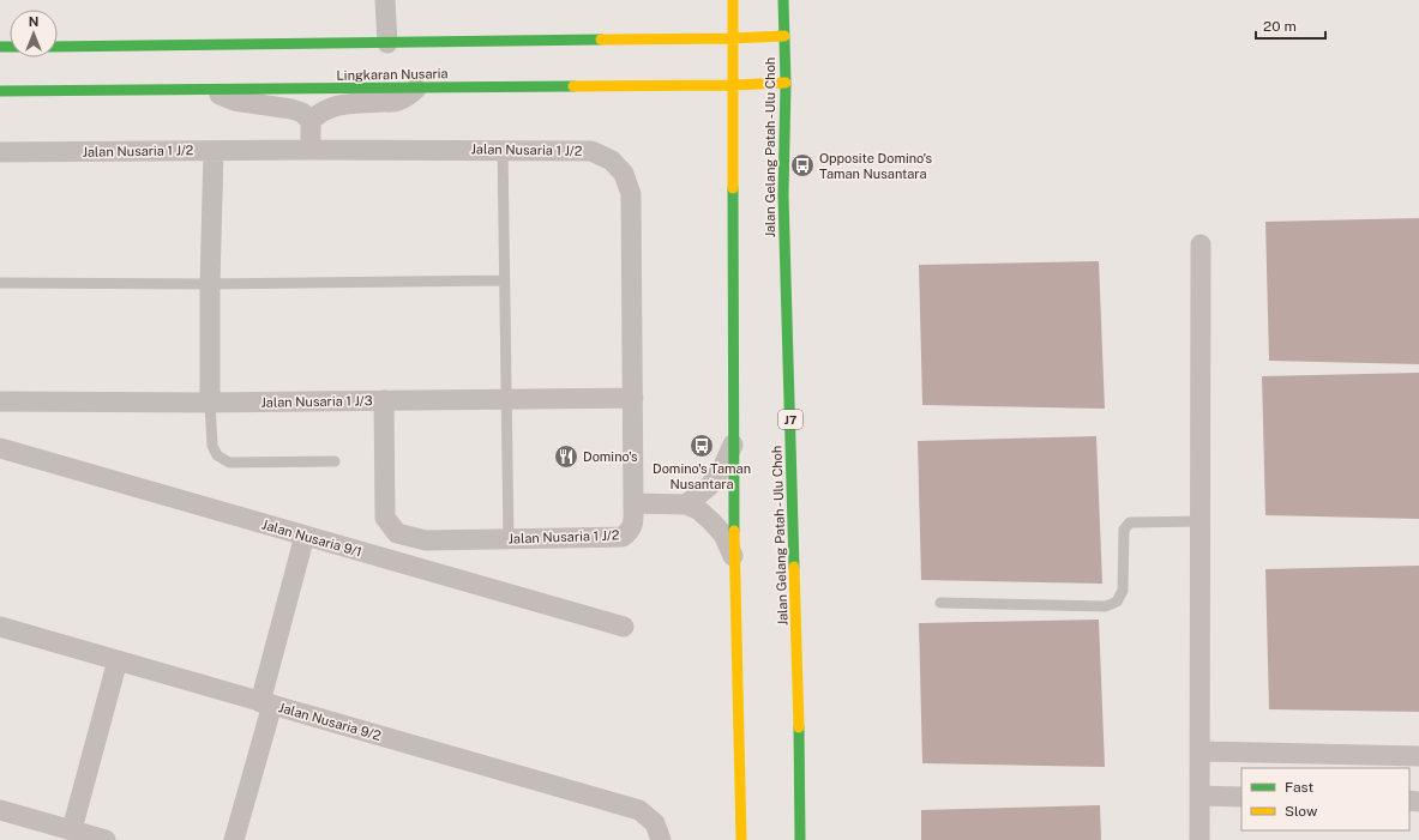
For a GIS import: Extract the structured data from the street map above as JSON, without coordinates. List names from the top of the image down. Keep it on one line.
{"streets":{"main road":["Lingkaran Nusaria","Jalan Gelang Patah - Ulu Choh","J7"],"street":["Jalan Nusaria 1 J/2","Jalan Nusaria 1 J/3","Jalan Nusaria 9/1","Jalan Nusaria 9/2"]},"crossings":[["Lingkaran Nusaria","Jalan Gelang Patah - Ulu Choh"],["Jalan Nusaria 1 J/2","Jalan Nusaria 1 J/3"]],"places":{"bus stop":["Opposite Domino's Taman Nusantara","Domino's Taman Nusantara"],"restaurant":["Domino's"]},"legend":["Fast","Slow"],"scale_bar":"20 m","north":"top"}
